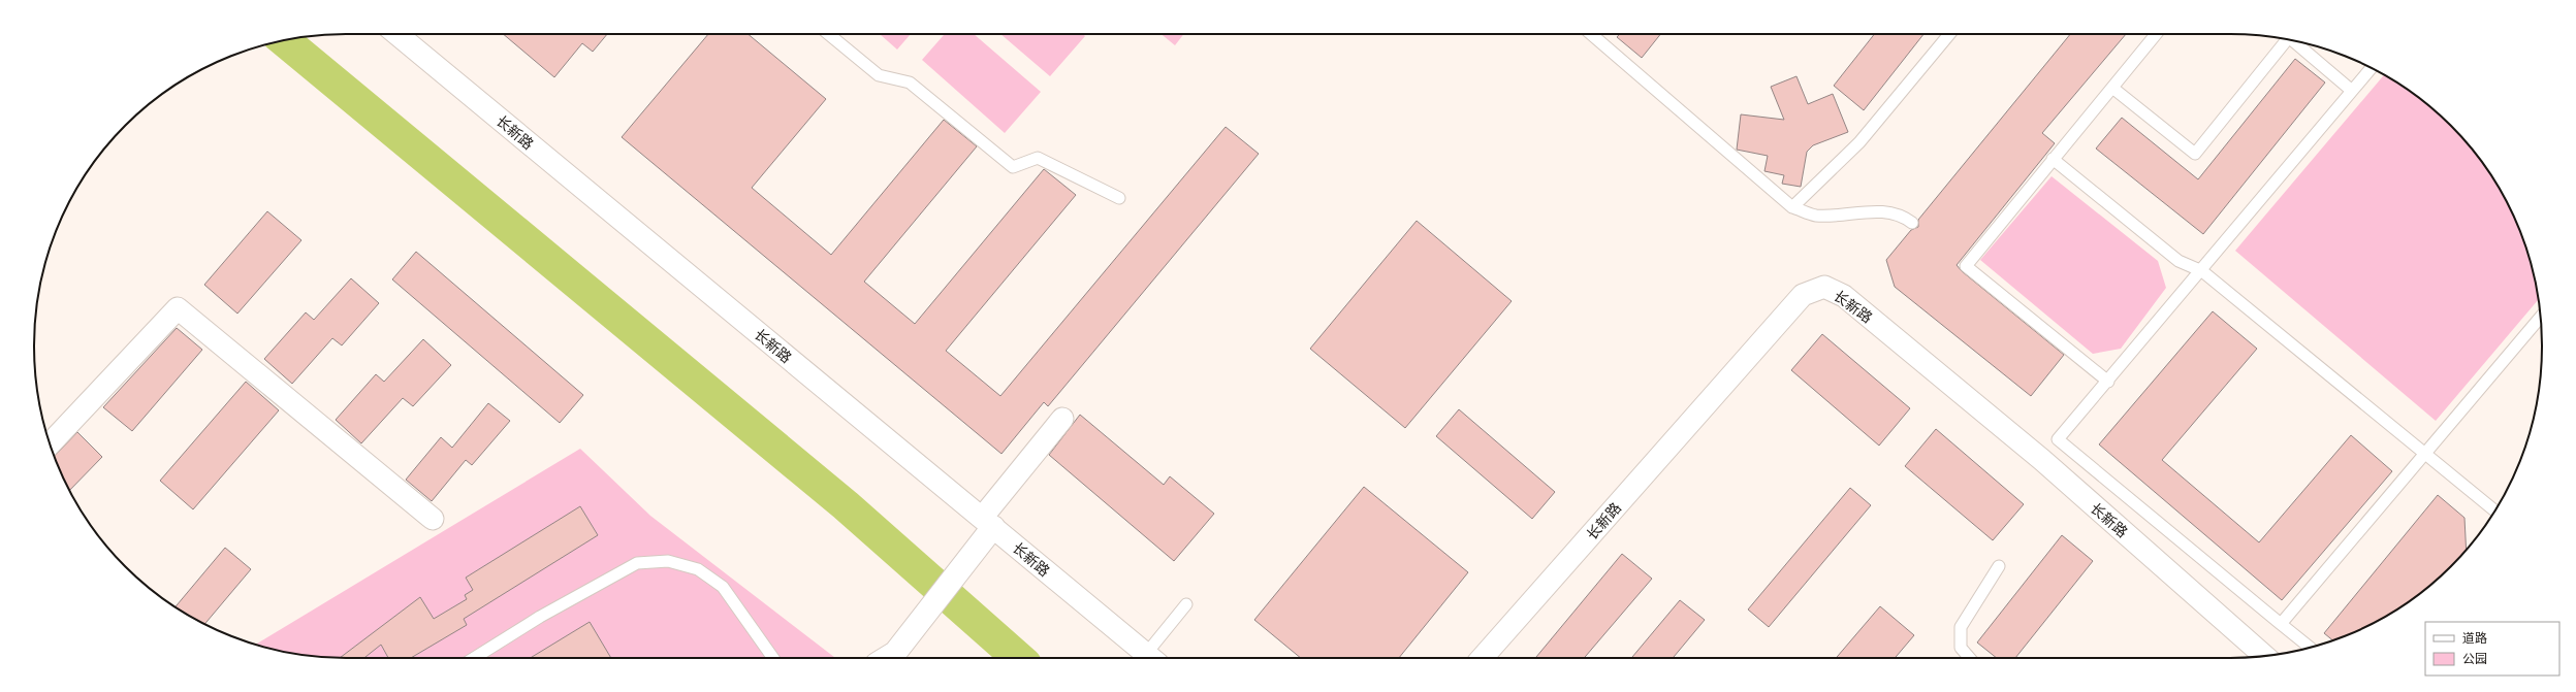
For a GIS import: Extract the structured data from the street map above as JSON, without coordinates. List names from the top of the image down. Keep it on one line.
{"streets":{"street":["长新路"]},"legend":["道路","公园"]}
